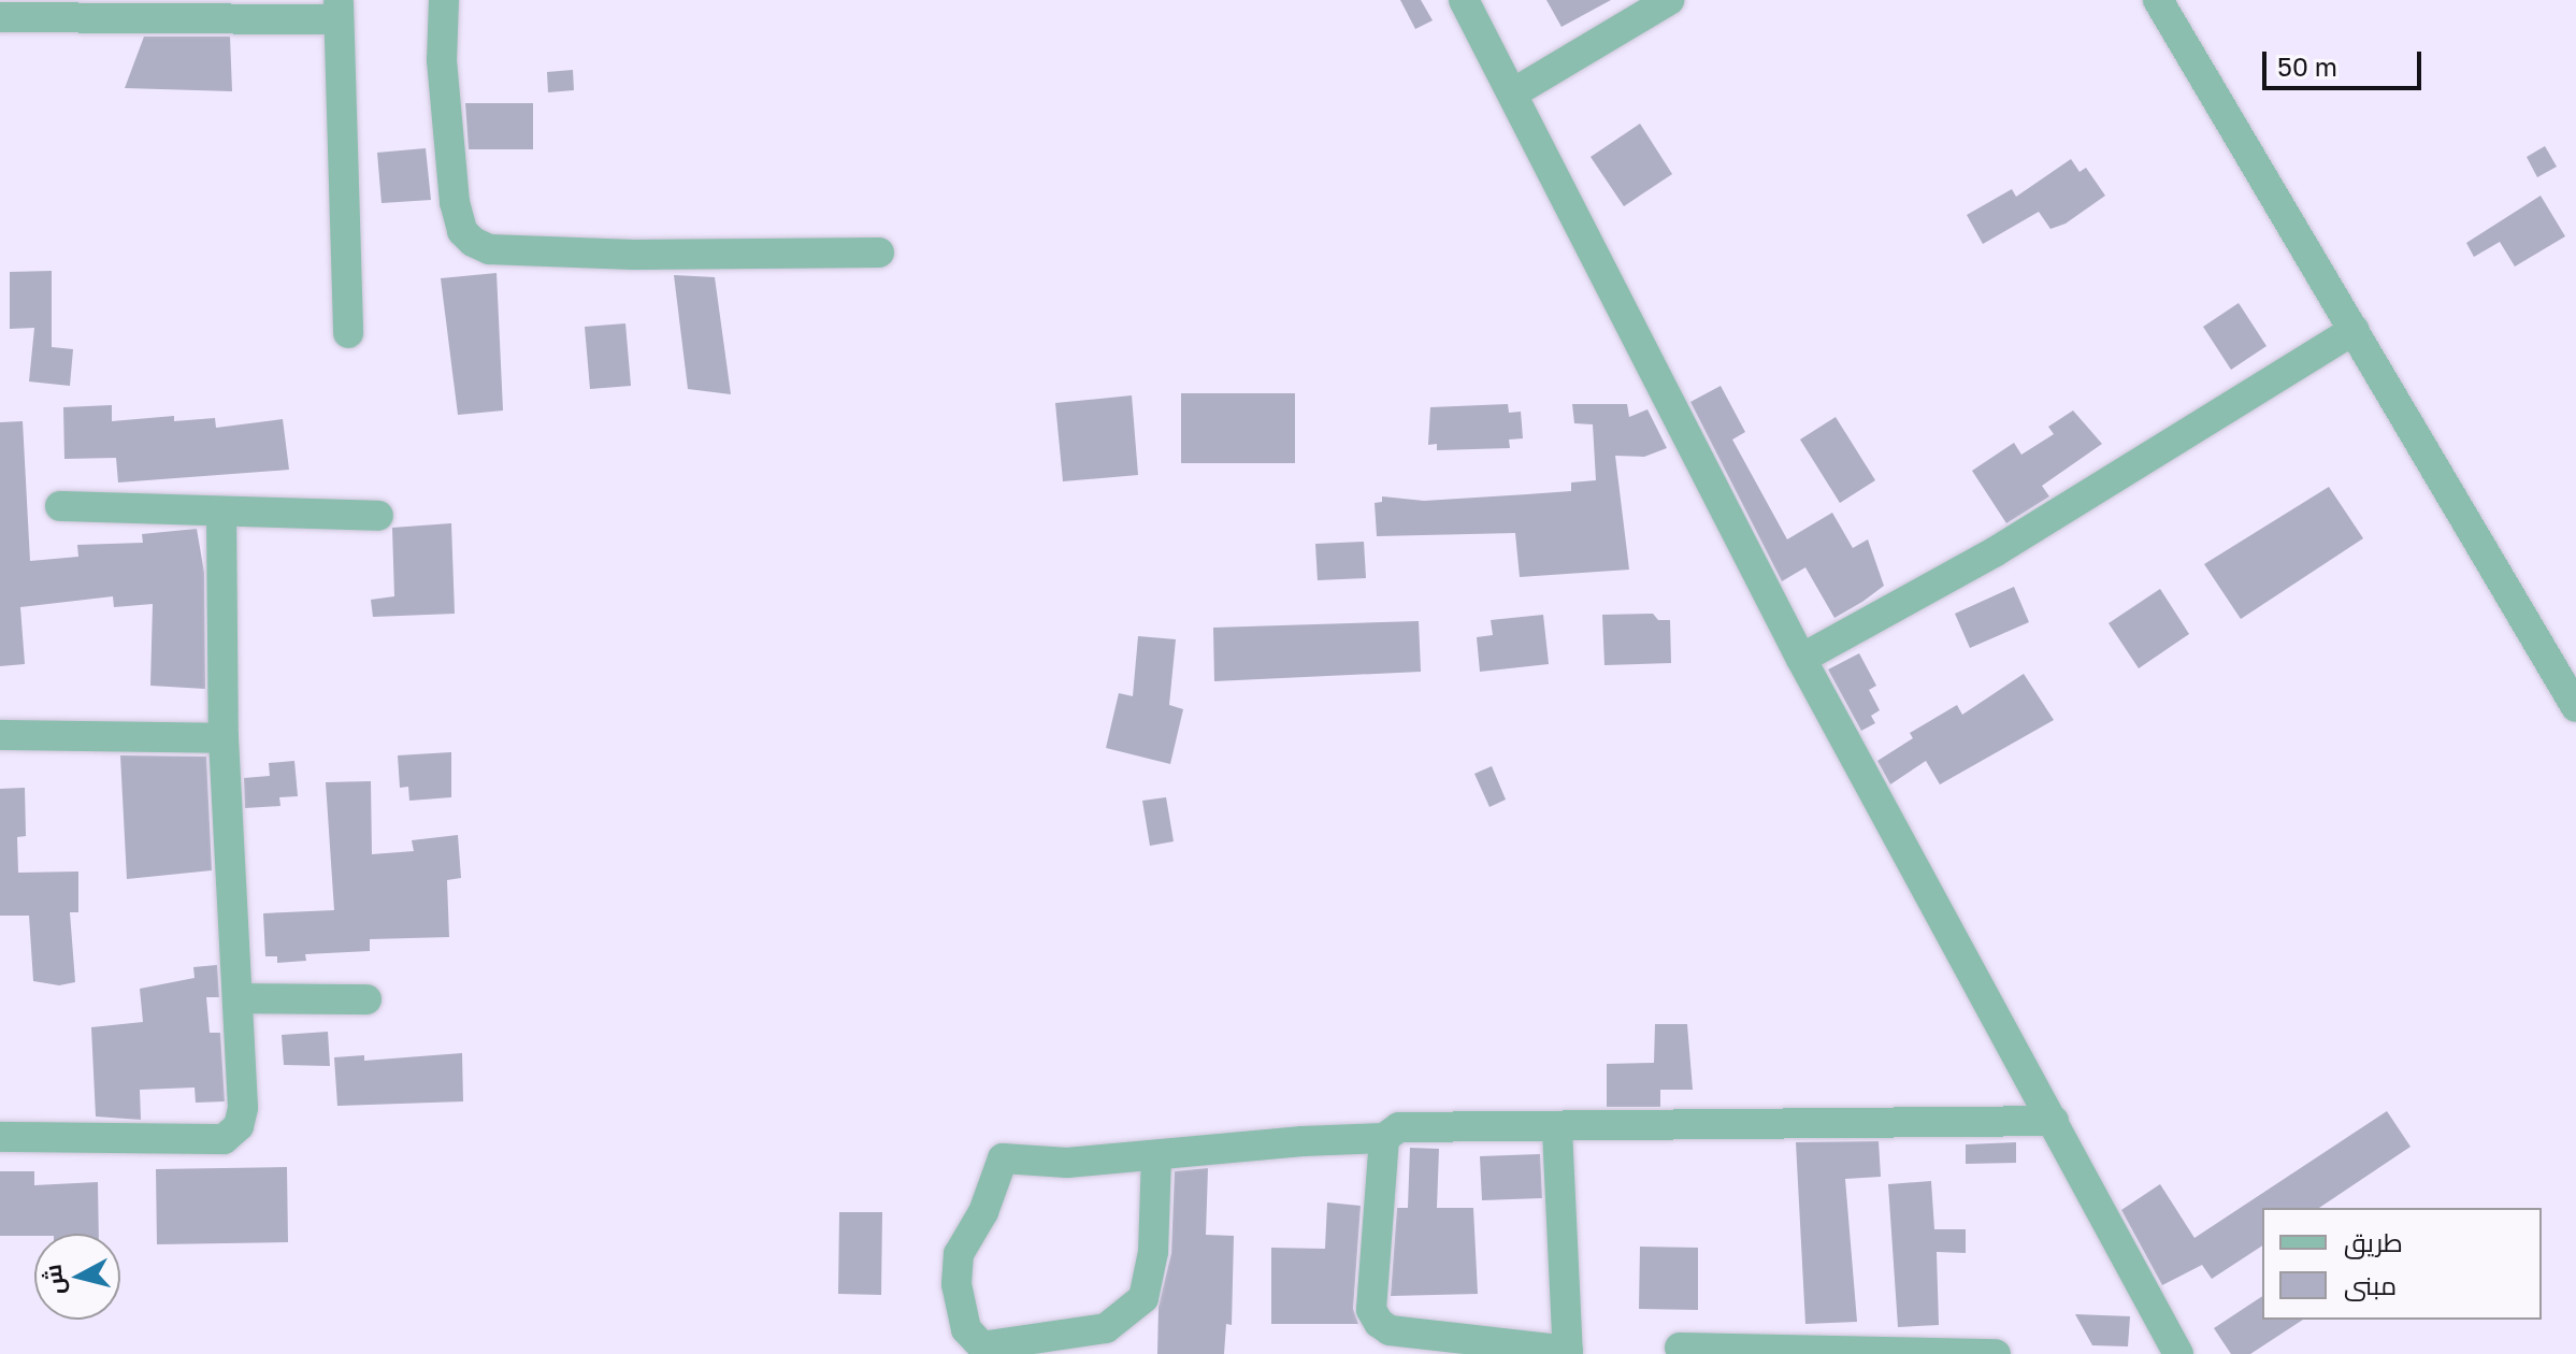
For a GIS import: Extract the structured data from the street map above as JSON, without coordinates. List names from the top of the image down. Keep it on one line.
{"legend":["طريق","مبنى"],"scale_bar":"50 m","north":"left"}
